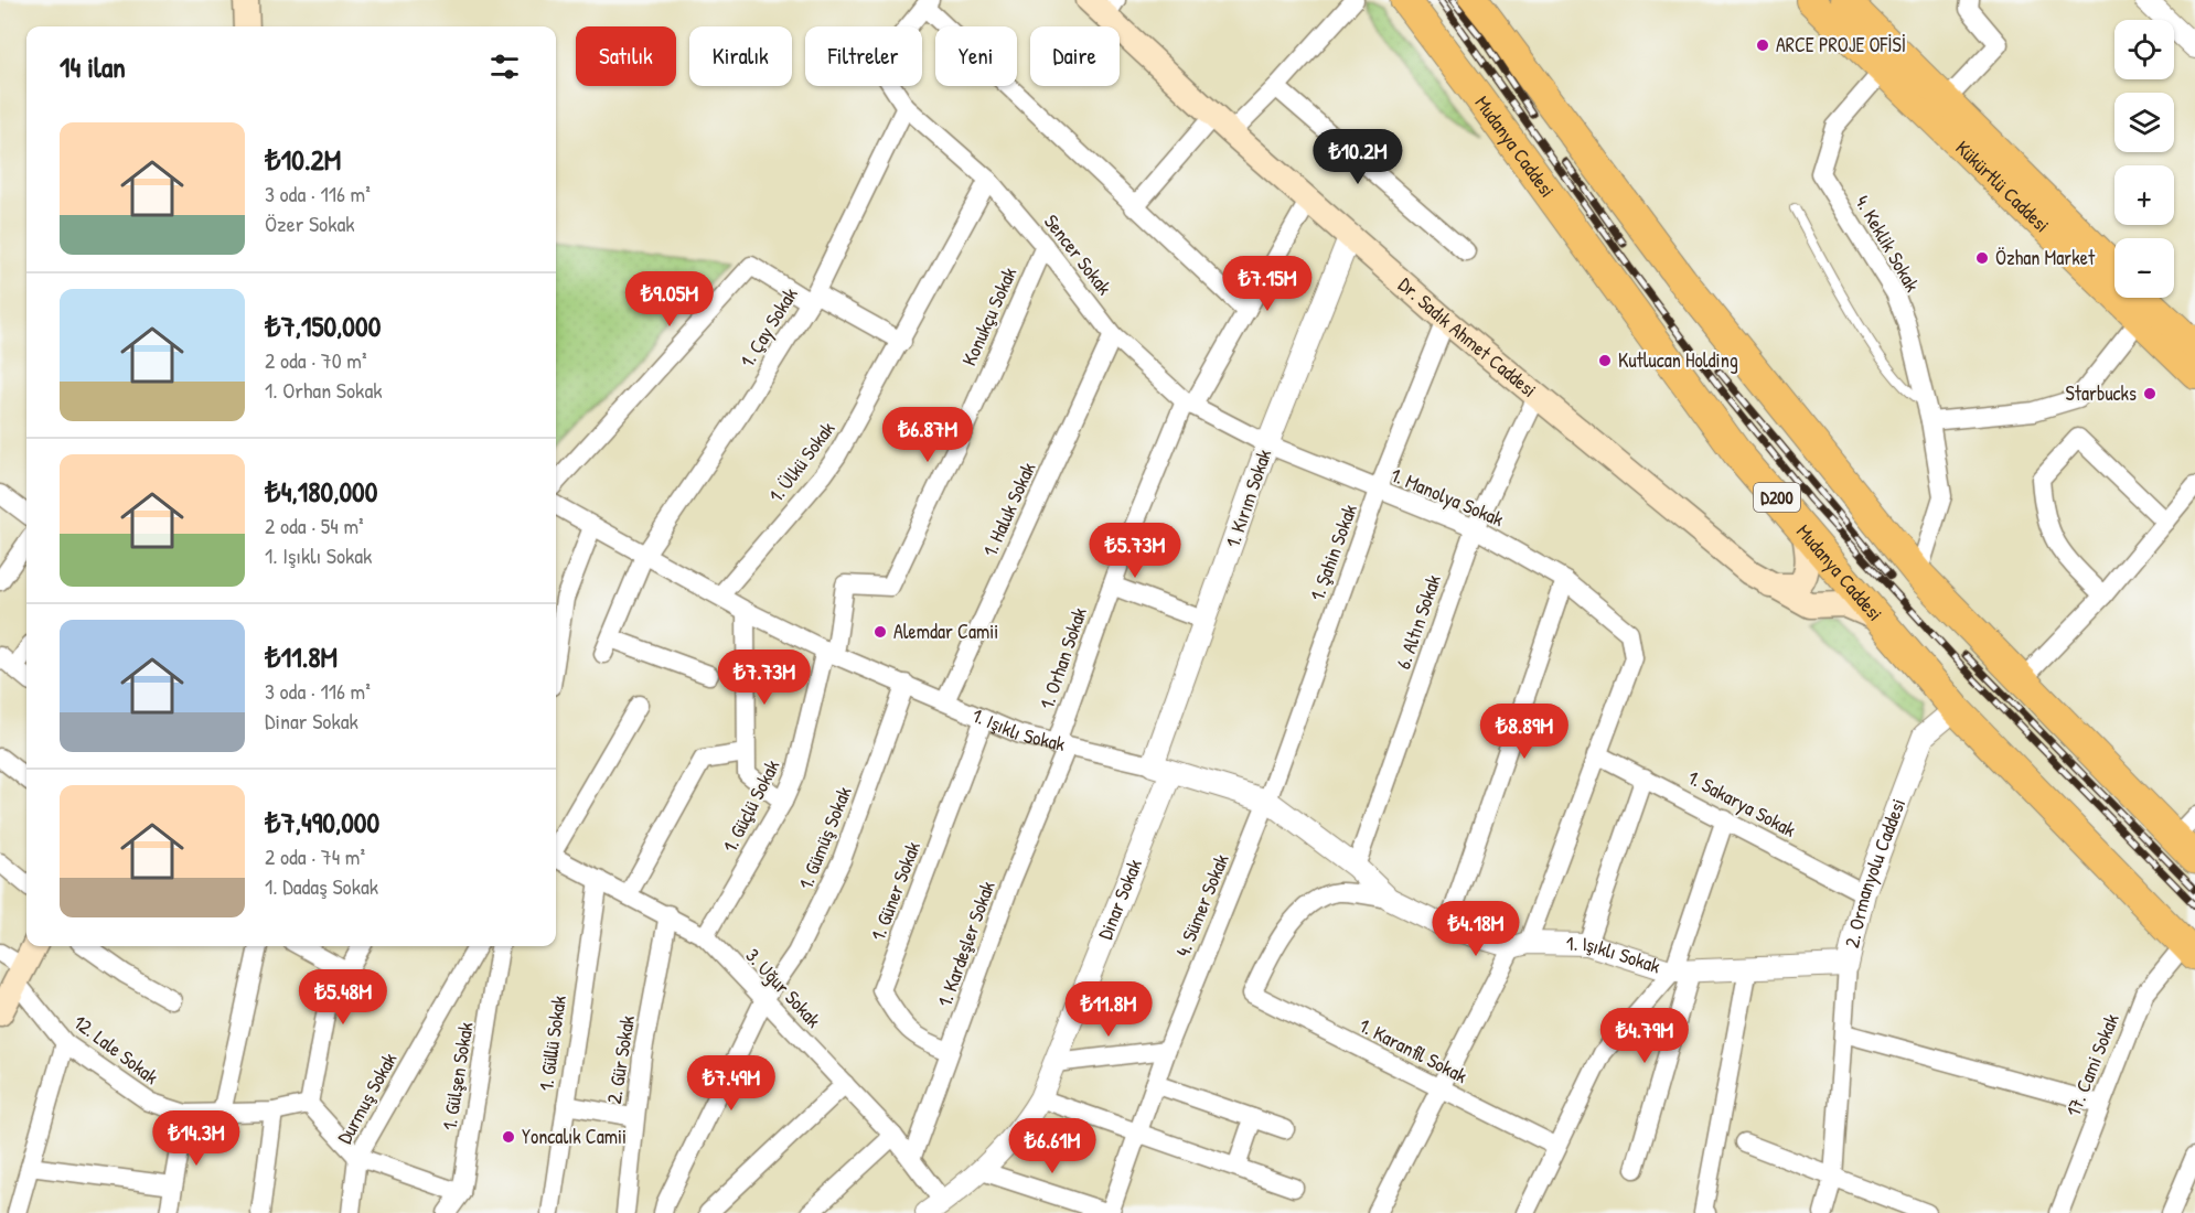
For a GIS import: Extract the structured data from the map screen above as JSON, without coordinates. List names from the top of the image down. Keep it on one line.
{"streets":{"highway":["Mudanya Caddesi","D200"],"main road":["Kükürtlü Caddesi","Dr. Sadık Ahmet Caddesi"],"street":["4. Keklik Sokak","Sencer Sokak","Konukçu Sokak","1. Çay Sokak","1. Ülkü Sokak","1. Manolya Sokak","1. Kırım Sokak","1. Haluk Sokak","1. Şahin Sokak","6. Altın Sokak","1. Orhan Sokak","1. Işıklı Sokak","1. Sakarya Sokak","1. Güçlü Sokak","1. Gümüş Sokak","2. Ormanyolu Caddesi","1. Güner Sokak","Dinar Sokak","4. Sümer Sokak","1. Kardeşler Sokak","3. Uğur Sokak","1. Güllü Sokak","12. Lale Sokak","1. Karanfil Sokak","2. Gür Sokak","17. Cami Sokak","1. Gülşen Sokak","Durmuş Sokak"]},"crossings":[["Mudanya Caddesi","Dr. Sadık Ahmet Caddesi"],["Mudanya Caddesi","2. Ormanyolu Caddesi"],["Mudanya Caddesi","17. Cami Sokak"],["Kükürtlü Caddesi","4. Keklik Sokak"],["Sencer Sokak","Konukçu Sokak"],["Sencer Sokak","1. Çay Sokak"],["Sencer Sokak","1. Ülkü Sokak"],["Sencer Sokak","1. Manolya Sokak"],["Sencer Sokak","1. Kırım Sokak"],["Sencer Sokak","1. Haluk Sokak"],["Sencer Sokak","1. Orhan Sokak"],["Konukçu Sokak","1. Işıklı Sokak"],["Konukçu Sokak","1. Güçlü Sokak"],["1. Çay Sokak","1. Işıklı Sokak"],["Dr. Sadık Ahmet Caddesi","1. Kırım Sokak"],["Dr. Sadık Ahmet Caddesi","1. Şahin Sokak"],["Dr. Sadık Ahmet Caddesi","6. Altın Sokak"],["Dr. Sadık Ahmet Caddesi","1. Orhan Sokak"],["1. Ülkü Sokak","1. Işıklı Sokak"],["1. Manolya Sokak","1. Kırım Sokak"],["1. Manolya Sokak","1. Şahin Sokak"],["1. Manolya Sokak","6. Altın Sokak"],["1. Manolya Sokak","1. Sakarya Sokak"],["1. Kırım Sokak","1. Işıklı Sokak"],["1. Kırım Sokak","Dinar Sokak"],["1. Haluk Sokak","1. Işıklı Sokak"],["1. Şahin Sokak","1. Işıklı Sokak"],["1. Şahin Sokak","4. Sümer Sokak"],["6. Altın Sokak","1. Işıklı Sokak"],["1. Orhan Sokak","1. Işıklı Sokak"],["1. Orhan Sokak","1. Kardeşler Sokak"],["1. Işıklı Sokak","1. Güçlü Sokak"],["1. Işıklı Sokak","1. Gümüş Sokak"],["1. Işıklı Sokak","2. Ormanyolu Caddesi"],["1. Işıklı Sokak","1. Güner Sokak"],["1. Işıklı Sokak","Dinar Sokak"],["1. Işıklı Sokak","4. Sümer Sokak"],["1. Işıklı Sokak","1. Kardeşler Sokak"],["1. Işıklı Sokak","1. Karanfil Sokak"],["1. Sakarya Sokak","2. Ormanyolu Caddesi"],["1. Güçlü Sokak","3. Uğur Sokak"],["1. Gümüş Sokak","3. Uğur Sokak"],["1. Güner Sokak","1. Kardeşler Sokak"],["Dinar Sokak","3. Uğur Sokak"],["1. Kardeşler Sokak","3. Uğur Sokak"],["3. Uğur Sokak","1. Güllü Sokak"],["3. Uğur Sokak","2. Gür Sokak"]],"places":["ARCE PROJE OFİSİ","Özhan Market","Kutlucan Holding","Starbucks","Alemdar Camii","Yoncalık Camii"],"page":{"map_buttons":["+","−"],"chip":["Satılık","Kiralık","Filtreler","Yeni","Daire"],"heading":"14 ilan","list":[{"name":"₺10.2M","note":"3 oda · 116 m² · Özer Sokak"},{"name":"₺7,150,000","note":"2 oda · 70 m² · 1. Orhan Sokak"},{"name":"₺4,180,000","note":"2 oda · 54 m² · 1. Işıklı Sokak"},{"name":"₺11.8M","note":"3 oda · 116 m² · Dinar Sokak"},{"name":"₺7,490,000","note":"2 oda · 74 m² · 1. Dadaş Sokak"}],"price":["₺10.2M","₺7.15M","₺9.05M","₺6.87M","₺5.73M","₺7.73M","₺8.89M","₺4.18M","₺5.48M","₺11.8M","₺4.79M","₺7.49M","₺14.3M","₺6.61M"]}}
